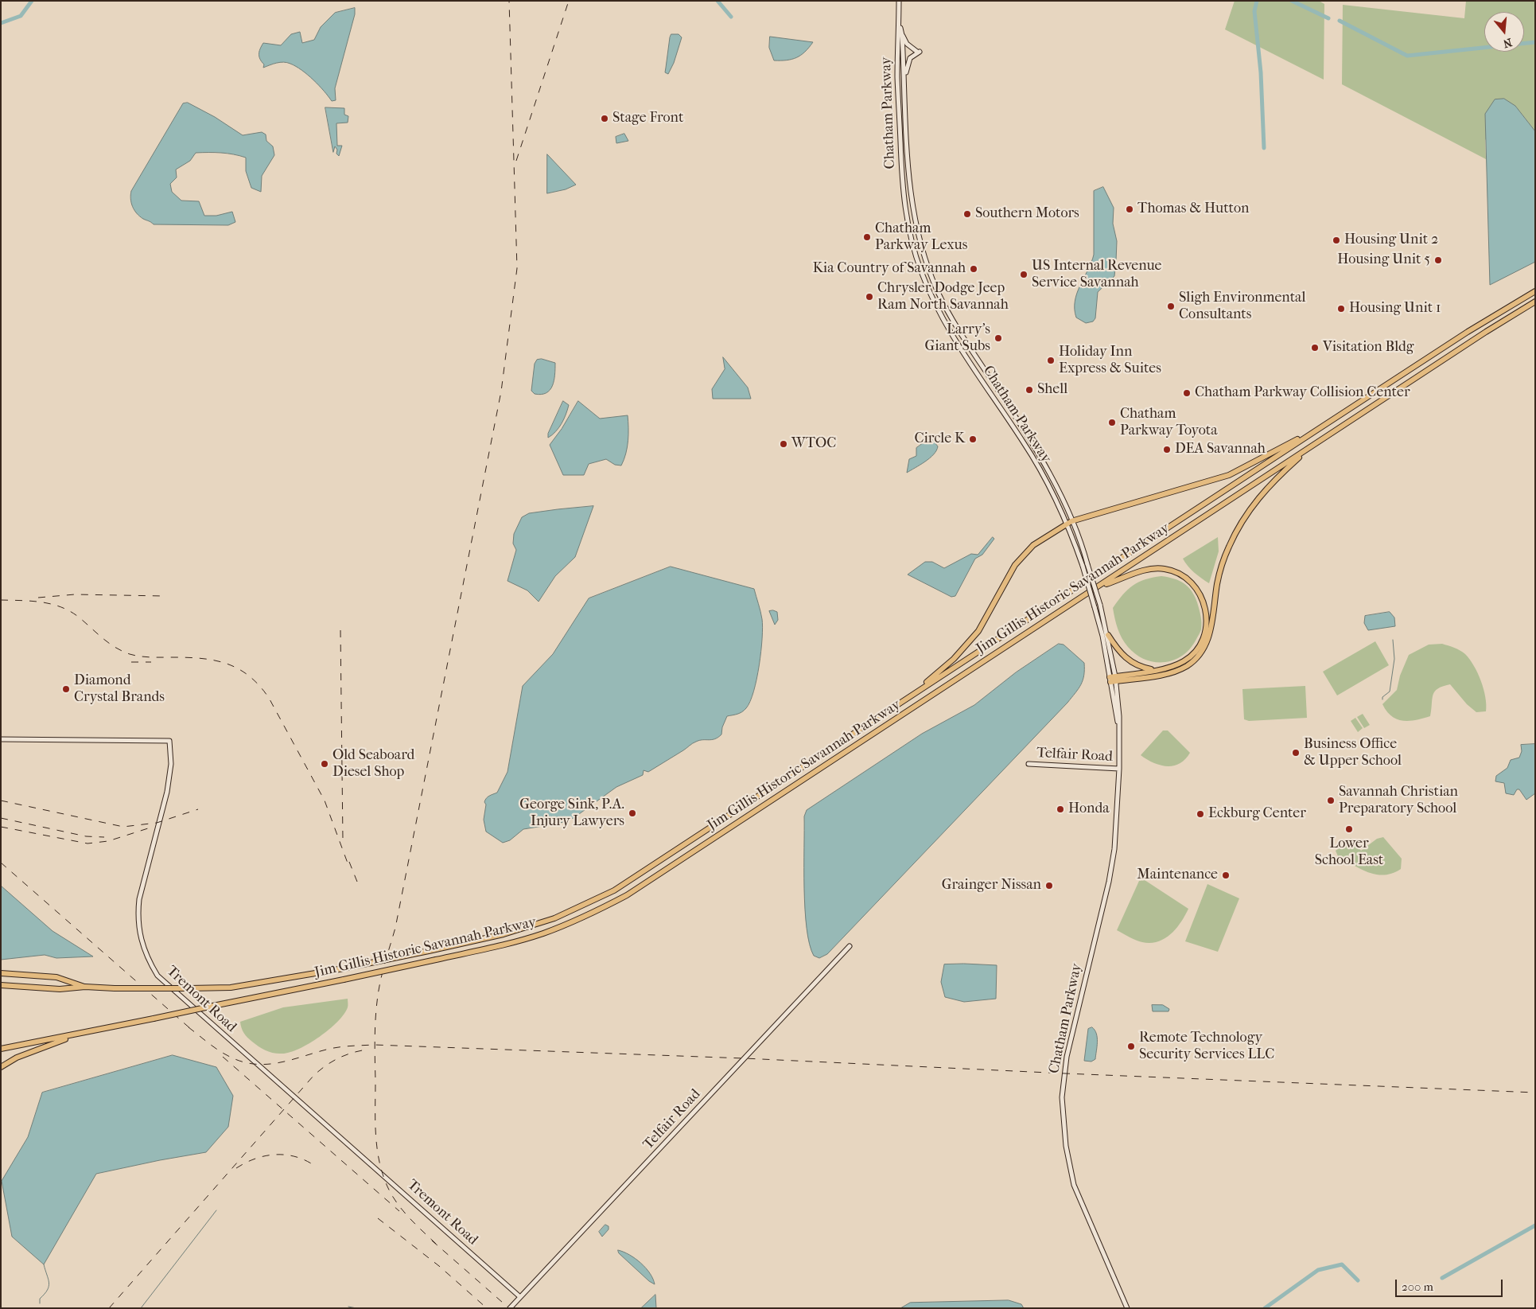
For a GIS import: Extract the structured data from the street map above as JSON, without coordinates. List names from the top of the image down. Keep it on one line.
{"streets":{"highway":["Jim Gillis Historic Savannah Parkway"],"main road":["Chatham Parkway","Telfair Road","Tremont Road"]},"crossings":[["Chatham Parkway","Telfair Road"],["Telfair Road","Tremont Road"]],"places":["Stage Front","Thomas & Hutton","Southern Motors","Chatham Parkway Lexus","Housing Unit 2","Housing Unit 5","Kia Country of Savannah","US Internal Revenue Service Savannah","Chrysler Dodge Jeep Ram North Savannah","Sligh Environmental Consultants","Housing Unit 1","Larry's Giant Subs","Visitation Bldg","Holiday Inn Express & Suites","Shell","Chatham Parkway Collision Center","Chatham Parkway Toyota","Circle K","WTOC","DEA Savannah","Diamond Crystal Brands","Business Office & Upper School","Old Seaboard Diesel Shop","Savannah Christian Preparatory School","Honda","George Sink, P.A. Injury Lawyers","Eckburg Center","Lower School East","Maintenance","Grainger Nissan","Remote Technology Security Services LLC"],"scale_bar":"200 m","north":"bottom"}
